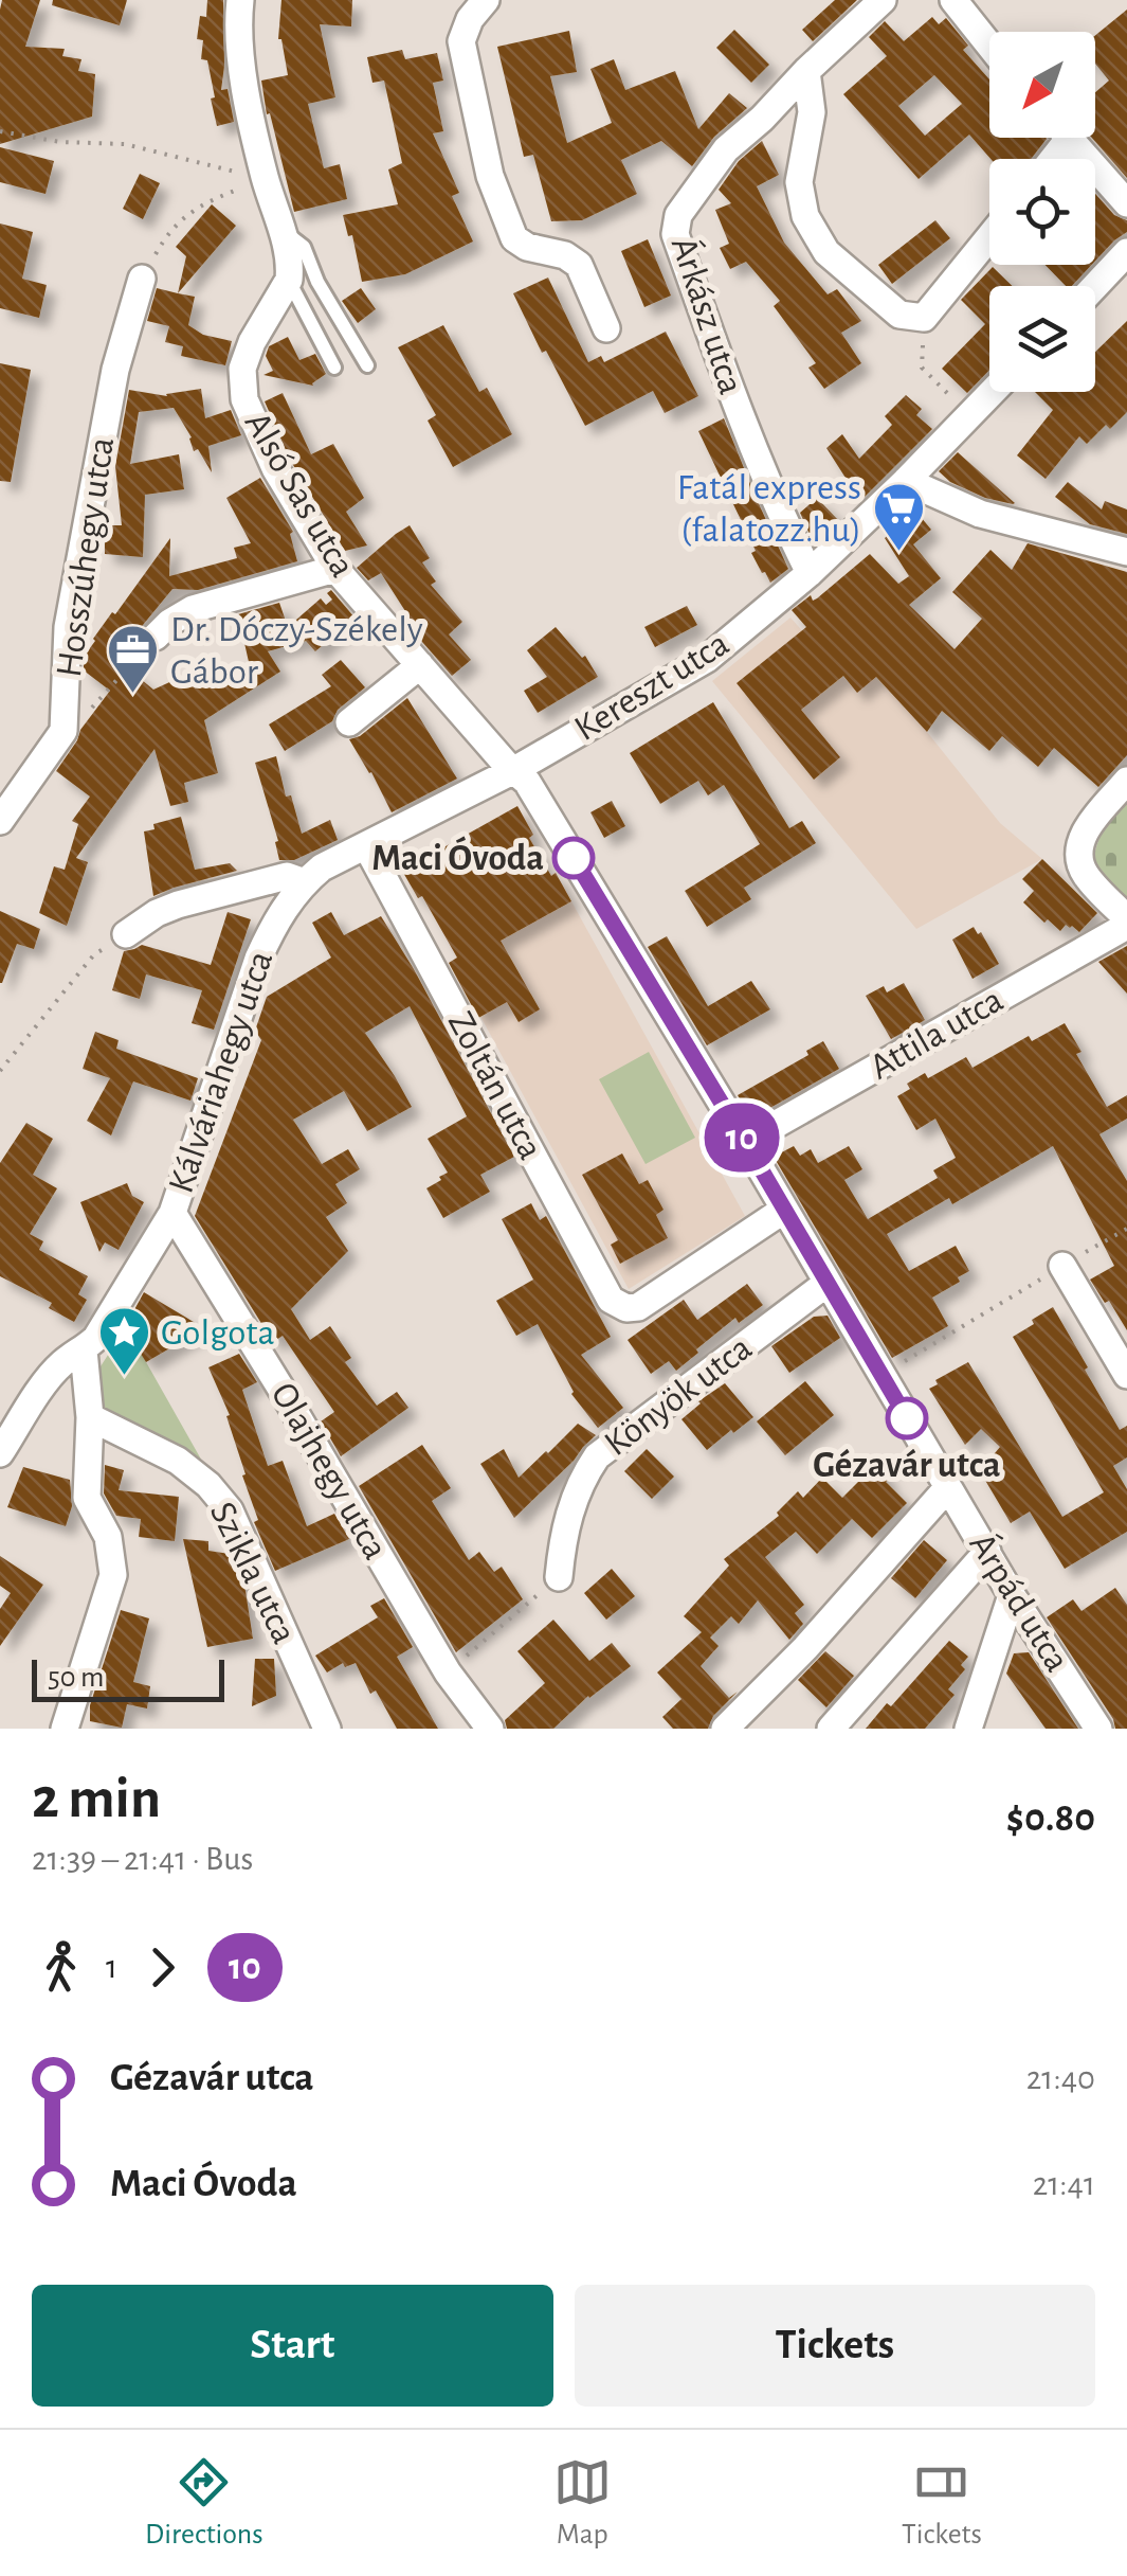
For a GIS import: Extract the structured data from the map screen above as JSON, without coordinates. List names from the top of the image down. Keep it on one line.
{"streets":{"street":["Árkász utca","Alsó Sas utca","Hosszúhegy utca","Kereszt utca","Attila utca","Kálváriahegy utca","Zoltán utca","Könyök utca","Olajhegy utca","Szikla utca","Árpád utca"]},"crossings":[["Árkász utca","Kereszt utca"],["Alsó Sas utca","Kereszt utca"],["Alsó Sas utca","Kálváriahegy utca"],["Alsó Sas utca","Árpád utca"],["Kereszt utca","Kálváriahegy utca"],["Kereszt utca","Árpád utca"],["Attila utca","Árpád utca"],["Kálváriahegy utca","Zoltán utca"],["Kálváriahegy utca","Olajhegy utca"],["Kálváriahegy utca","Árpád utca"],["Zoltán utca","Árpád utca"],["Könyök utca","Árpád utca"]],"places":{"supermarket":["Fatál express (falatozz.hu)"],"office":["Dr. Dóczy-Székely Gábor"],"other":["Maci Óvoda","Gézavár utca"],"place":["Golgota"]},"lines":["bus line 10"],"scale_bar":"50 m","north":"bottom left","page":{"on_map":"10","scale":"50 m","heading":["2 min","21:39 – 21:41 · Bus","$0.80"],"legs":["1","10"],"list":[{"name":"Gézavár utca","value":"21:40"},{"name":"Maci Óvoda","value":"21:41"}],"buttons":["Start","Tickets"],"tabs":["Directions","Map","Tickets"]}}
